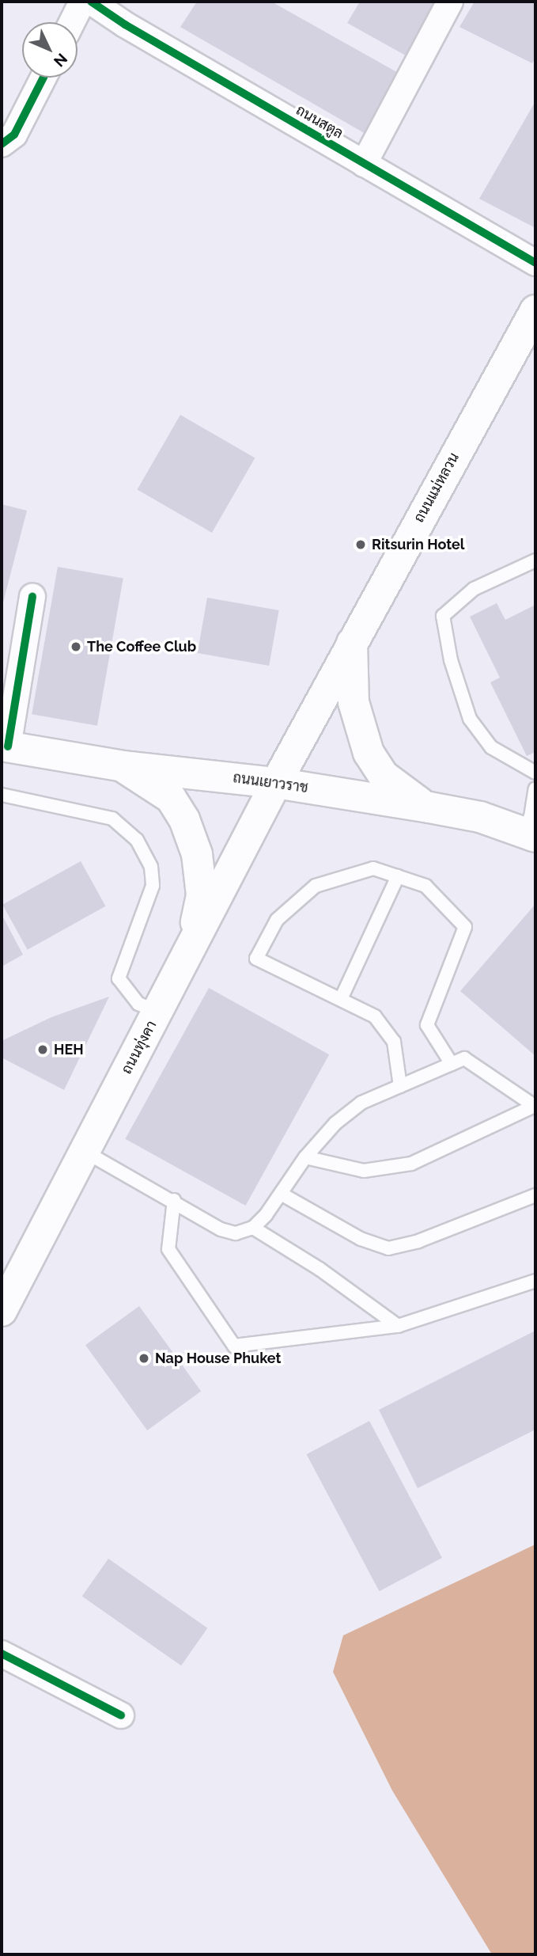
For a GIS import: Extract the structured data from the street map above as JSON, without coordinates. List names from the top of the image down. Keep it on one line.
{"streets":{"main road":["ถนนแม่หลวน","ถนนเยาวราช","ถนนทุ่งคา"],"street":["ถนนสตูล"]},"crossings":[["ถนนแม่หลวน","ถนนเยาวราช"],["ถนนแม่หลวน","ถนนทุ่งคา"],["ถนนเยาวราช","ถนนทุ่งคา"]],"places":["Ritsurin Hotel","The Coffee Club","HEH","Nap House Phuket"],"north":"bottom right"}
